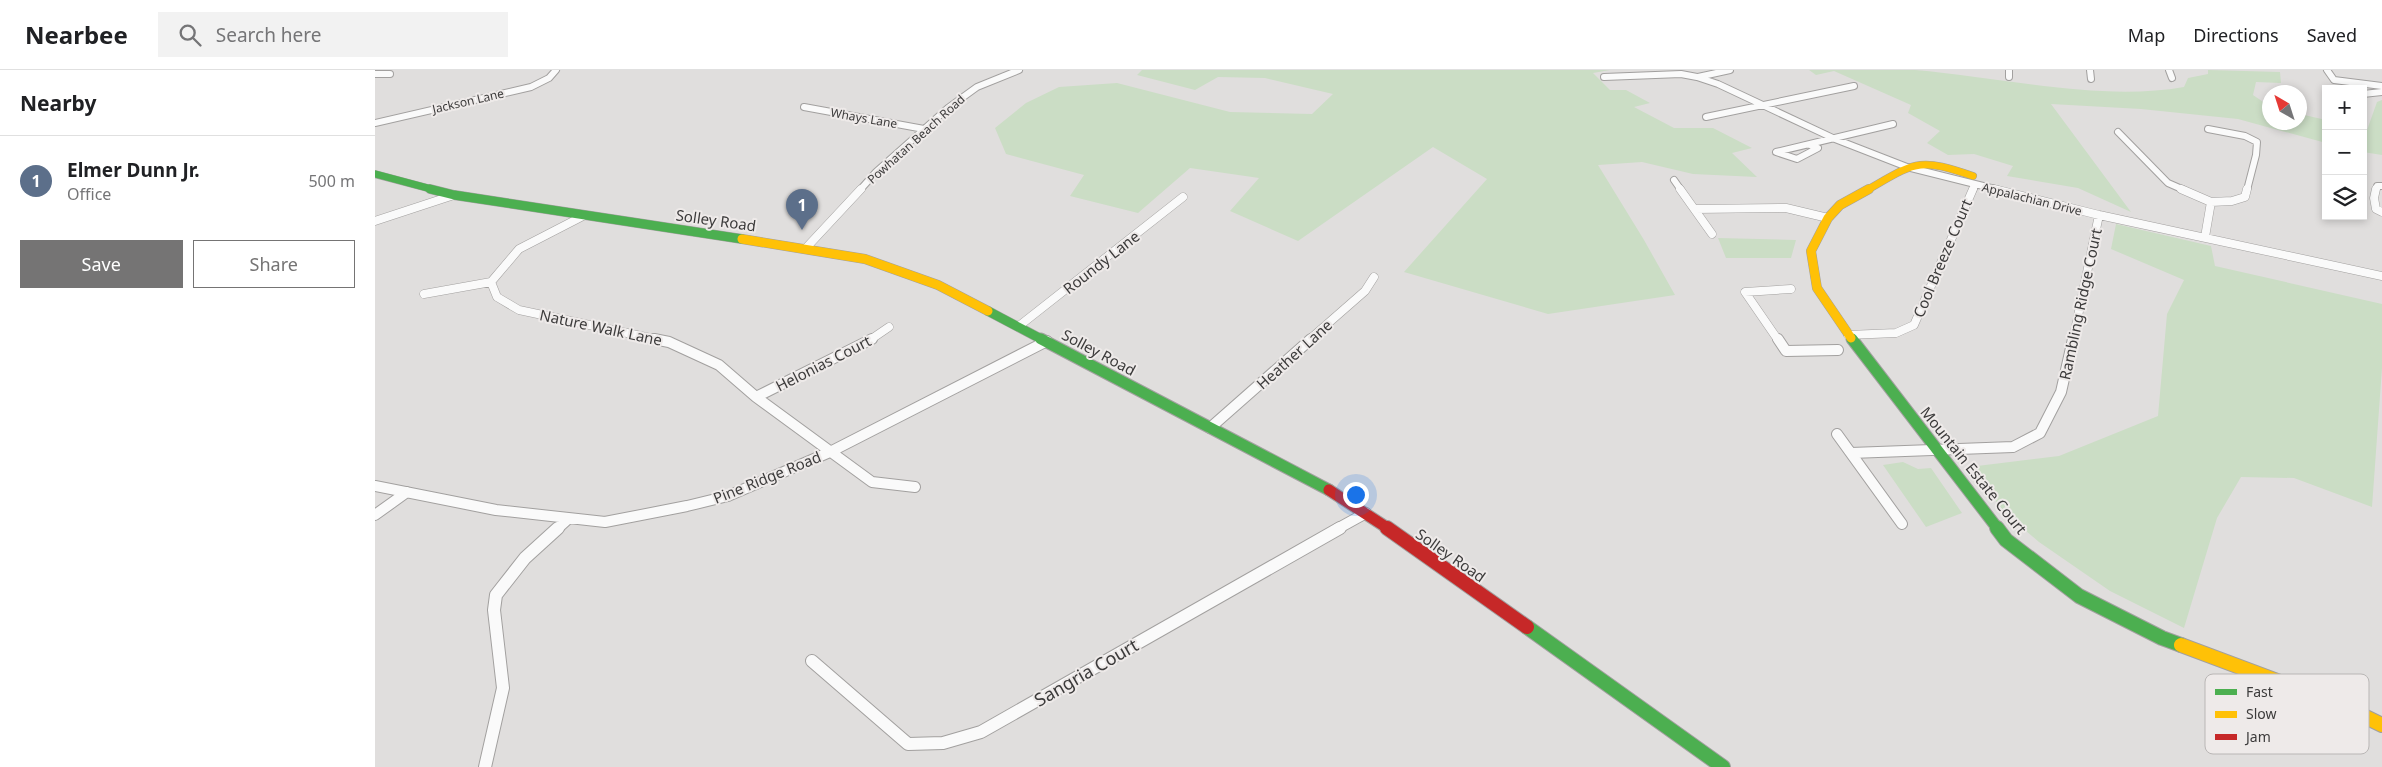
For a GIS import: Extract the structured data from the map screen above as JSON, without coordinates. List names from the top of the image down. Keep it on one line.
{"streets":{"main road":["Solley Road","Mountain Estate Court"],"street":["Jackson Lane","Whays Lane","Powhatan Beach Road","Appalachian Drive","Cool Breeze Court","Roundy Lane","Rambling Ridge Court","Nature Walk Lane","Heather Lane","Helonias Court","Pine Ridge Road","Sangria Court"]},"crossings":[["Whays Lane","Powhatan Beach Road"],["Powhatan Beach Road","Solley Road"],["Appalachian Drive","Cool Breeze Court"],["Appalachian Drive","Rambling Ridge Court"],["Solley Road","Roundy Lane"],["Solley Road","Heather Lane"],["Solley Road","Pine Ridge Road"],["Solley Road","Sangria Court"],["Cool Breeze Court","Mountain Estate Court"],["Rambling Ridge Court","Mountain Estate Court"],["Nature Walk Lane","Helonias Court"],["Nature Walk Lane","Pine Ridge Road"]],"legend":["Fast","Slow","Jam"],"north":"top left","page":{"header":"Nearbee","search":"Search here","nav":["Map","Directions","Saved"],"heading":"Nearby","map_buttons":["+","−"],"list":[{"mark":"1","name":"Elmer Dunn Jr.","note":"Office","value":"500 m"}],"pins":"1","buttons":["Save","Share"]}}
